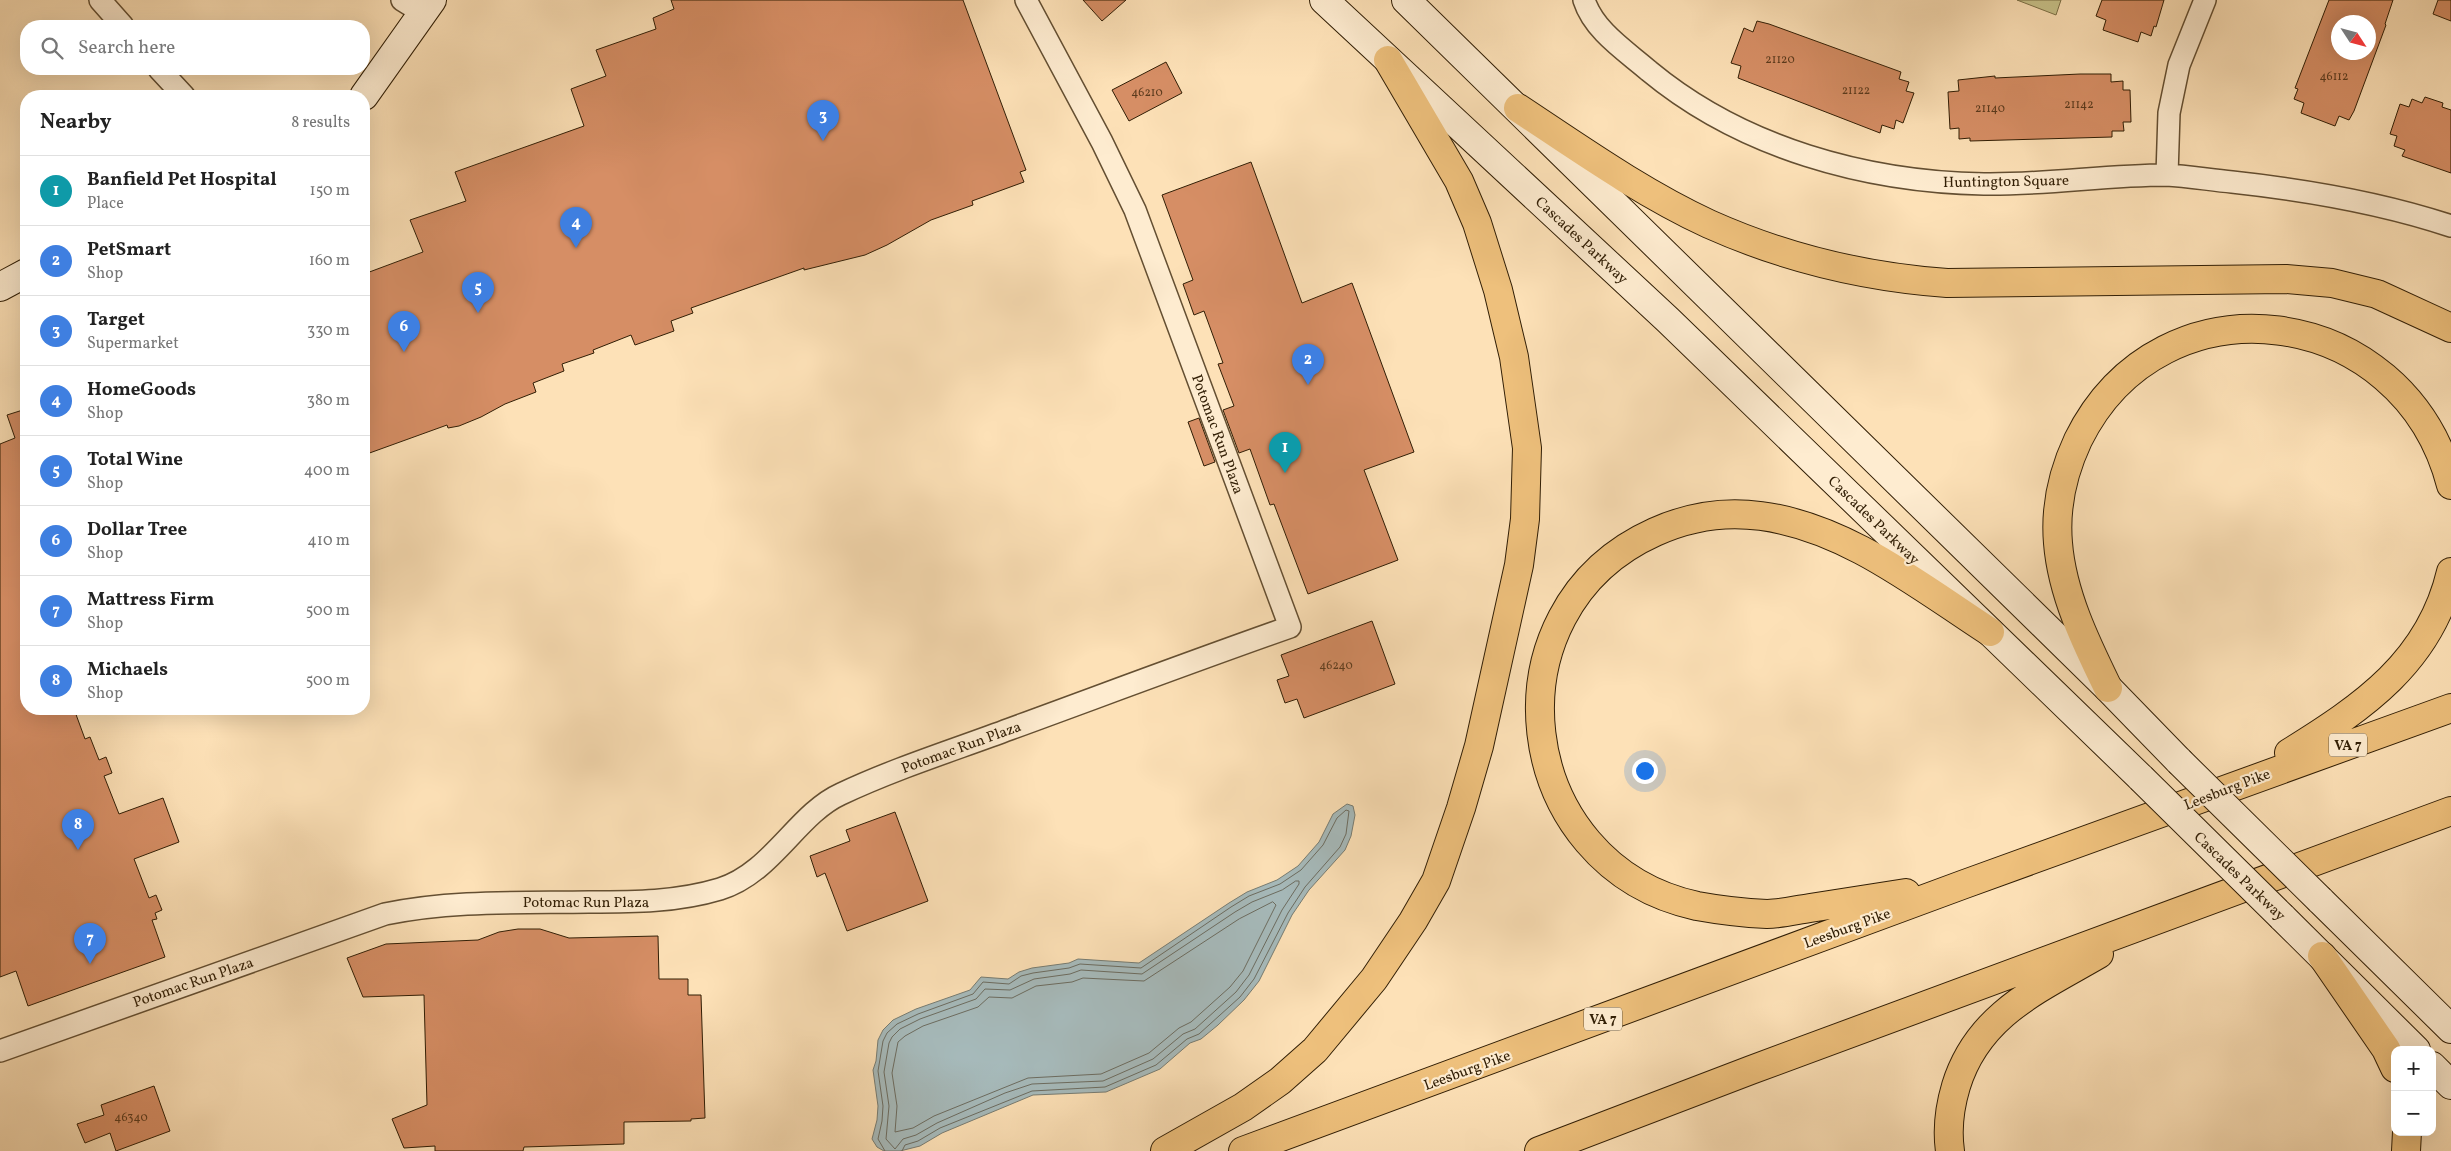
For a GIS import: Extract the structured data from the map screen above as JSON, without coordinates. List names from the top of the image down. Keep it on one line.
{"streets":{"highway":["VA 7","Leesburg Pike"],"main road":["Cascades Parkway"],"street":["Huntington Square","Potomac Run Plaza"]},"house_numbers":["21120","46112","21122","46210","21142","21140","46240","46340"],"north":"bottom right","page":{"search":"Search here","heading":["Nearby","8 results"],"pins":["3","4","5","6","2","1","8","7"],"list":[{"mark":"1","name":"Banfield Pet Hospital","note":"Place","value":"150 m"},{"mark":"2","name":"PetSmart","note":"Shop","value":"160 m"},{"mark":"3","name":"Target","note":"Supermarket","value":"330 m"},{"mark":"4","name":"HomeGoods","note":"Shop","value":"380 m"},{"mark":"5","name":"Total Wine","note":"Shop","value":"400 m"},{"mark":"6","name":"Dollar Tree","note":"Shop","value":"410 m"},{"mark":"7","name":"Mattress Firm","note":"Shop","value":"500 m"},{"mark":"8","name":"Michaels","note":"Shop","value":"500 m"}],"map_buttons":["+","−"]}}
